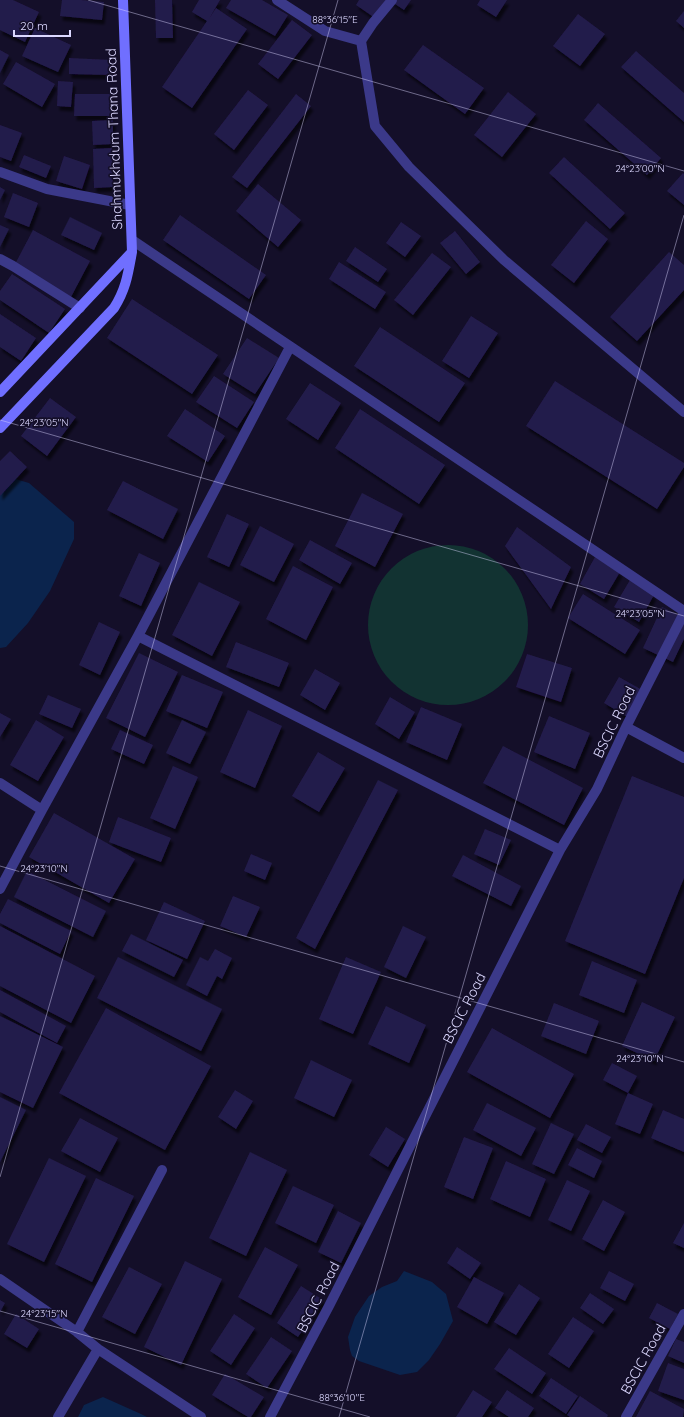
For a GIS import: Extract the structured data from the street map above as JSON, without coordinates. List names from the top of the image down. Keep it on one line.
{"streets":{"main road":["Shahmukhdum Thana Road"],"street":["BSCIC Road"]},"scale_bar":"20 m","coordinates":["88°36'15\"E","24°23'00\"N","24°23'05\"N","24°23'10\"N","24°23'15\"N","88°36'10\"E"]}
